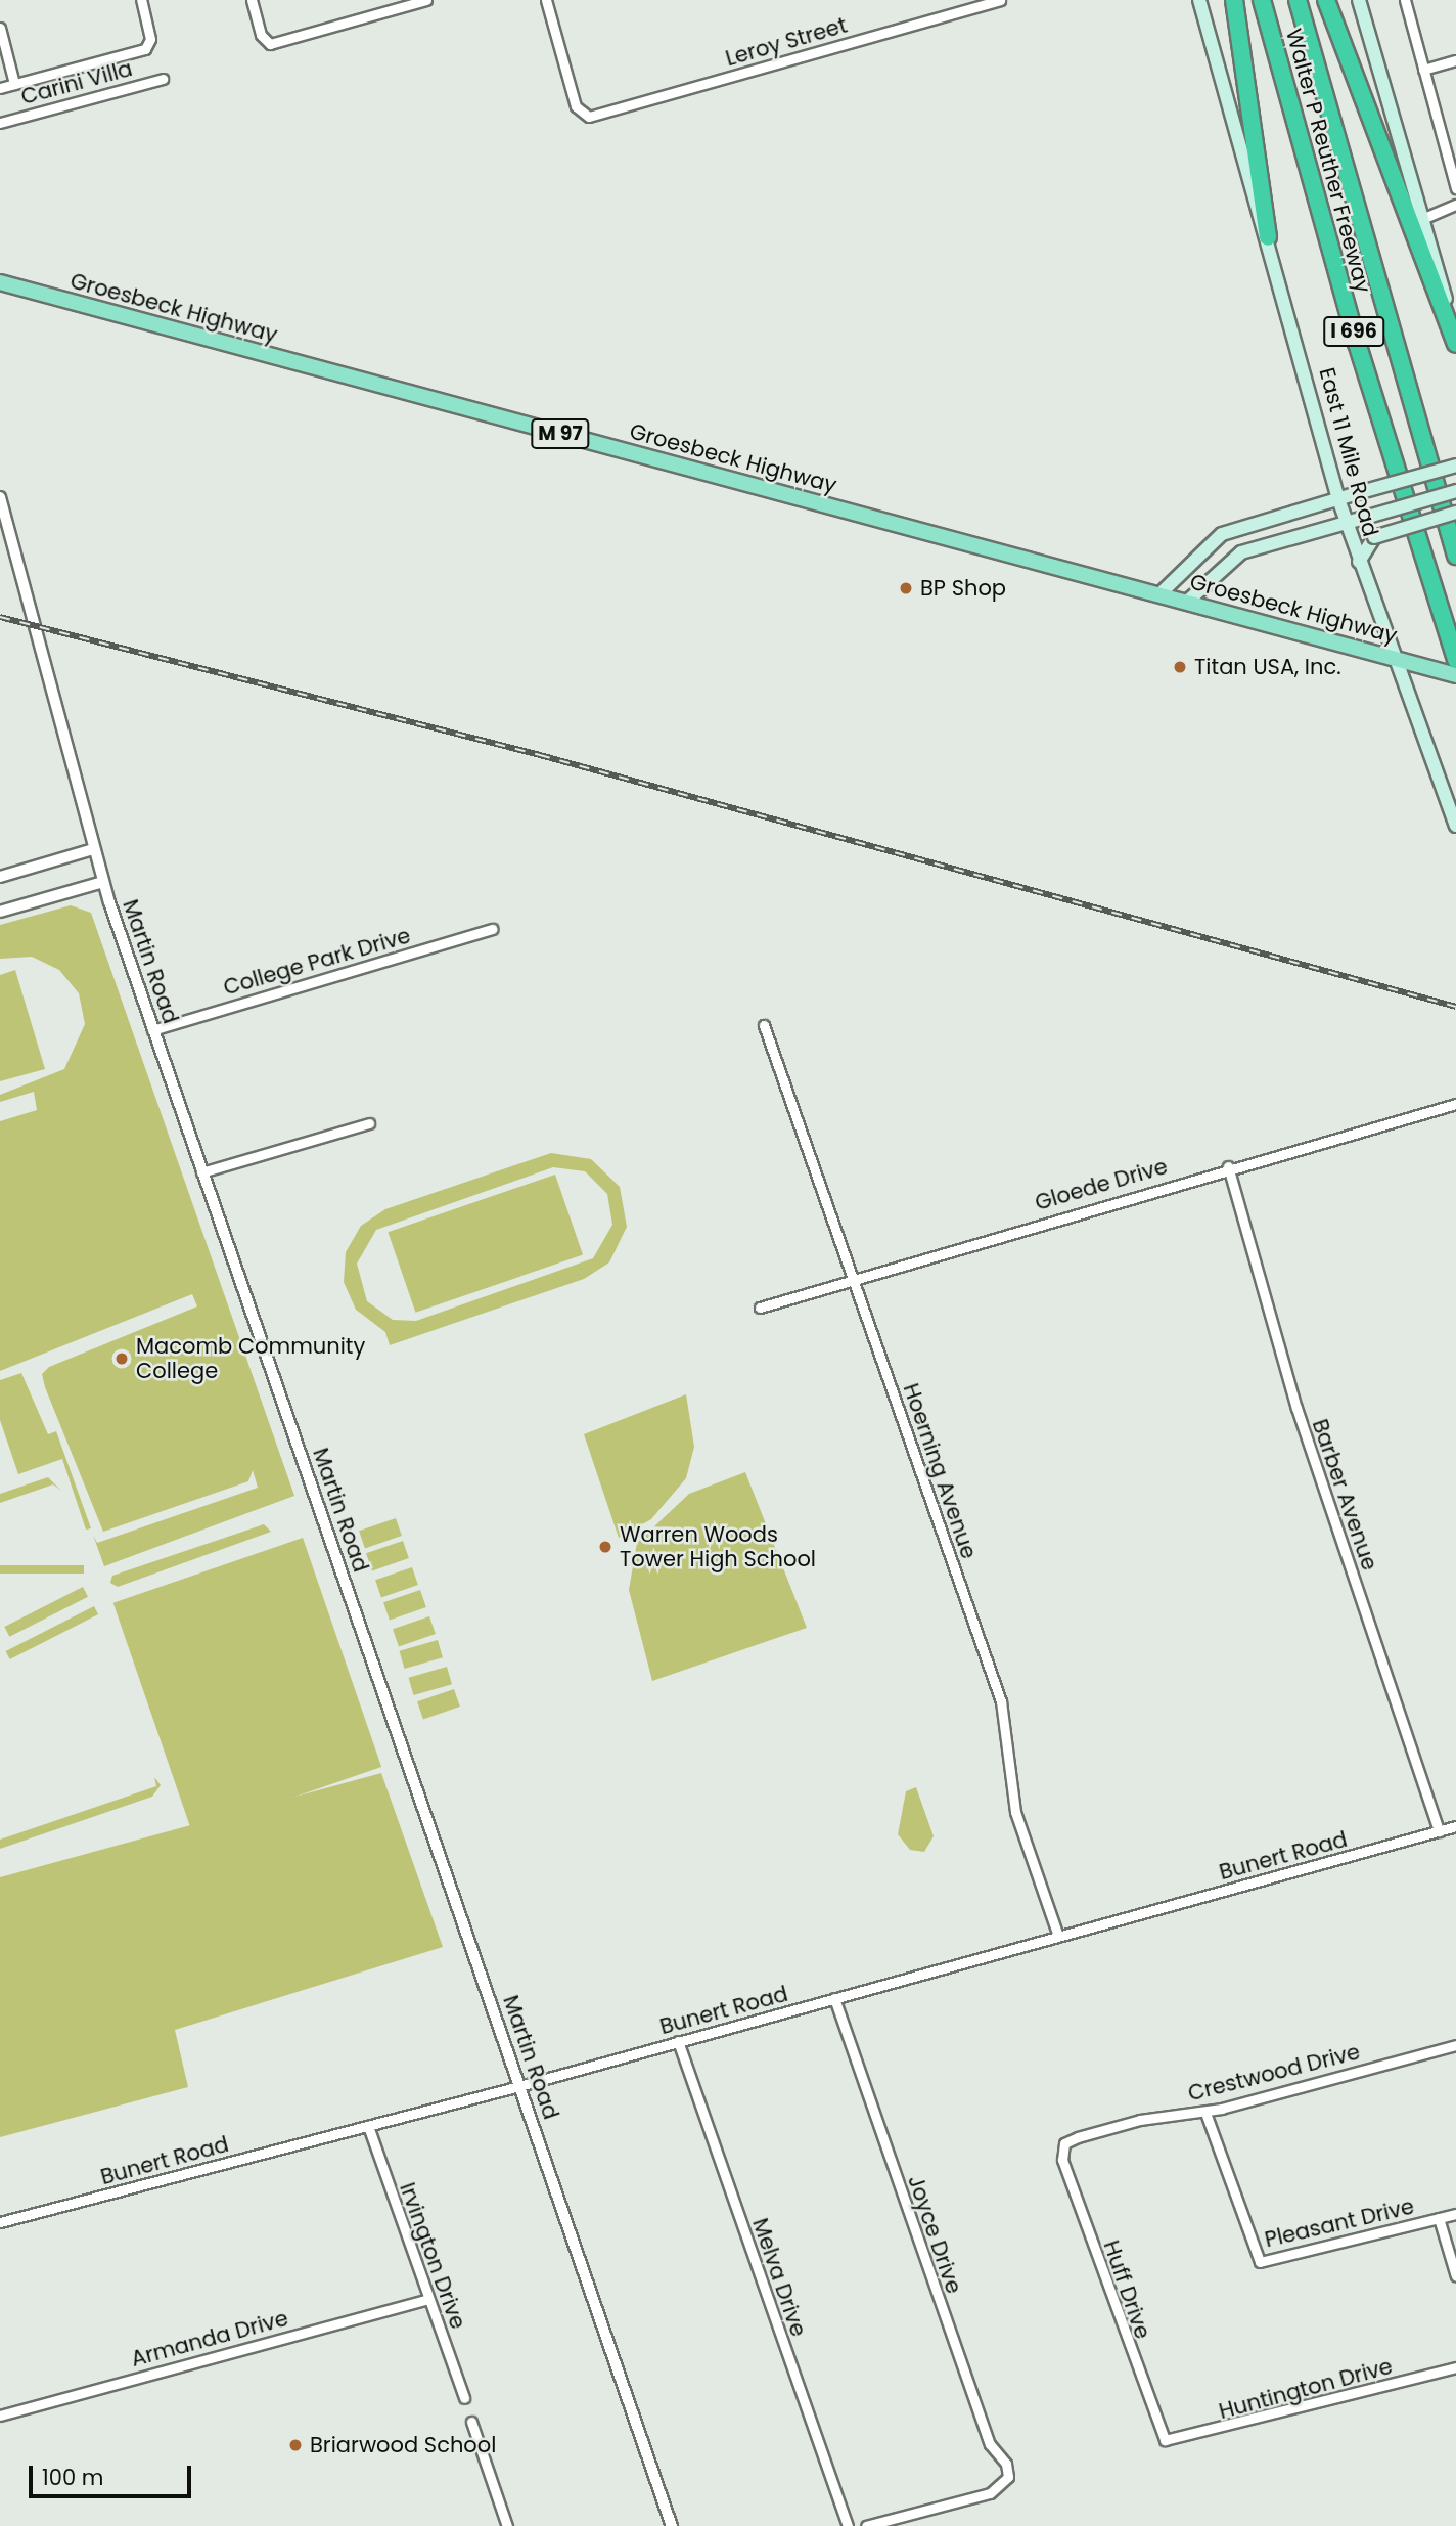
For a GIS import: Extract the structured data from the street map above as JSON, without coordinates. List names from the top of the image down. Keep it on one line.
{"streets":{"highway":["Walter P Reuther Freeway","I 696"],"main road":["Groesbeck Highway","M 97","East 11 Mile Road"],"street":["Leroy Street","Carini Villa","Martin Road","College Park Drive","Gloede Drive","Hoerning Avenue","Barber Avenue","Bunert Road","Crestwood Drive","Pleasant Drive","Joyce Drive","Irvington Drive","Melva Drive","Huff Drive","Armanda Drive","Huntington Drive"]},"crossings":[["Groesbeck Highway","East 11 Mile Road"],["Martin Road","College Park Drive"],["Martin Road","Bunert Road"],["Gloede Drive","Hoerning Avenue"],["Gloede Drive","Barber Avenue"],["Hoerning Avenue","Bunert Road"],["Barber Avenue","Bunert Road"],["Bunert Road","Joyce Drive"],["Bunert Road","Irvington Drive"],["Bunert Road","Melva Drive"],["Crestwood Drive","Pleasant Drive"],["Crestwood Drive","Huff Drive"],["Irvington Drive","Armanda Drive"],["Huff Drive","Huntington Drive"]],"places":["BP Shop","Titan USA, Inc.","Macomb Community College","Warren Woods Tower High School","Briarwood School"],"scale_bar":"100 m"}
